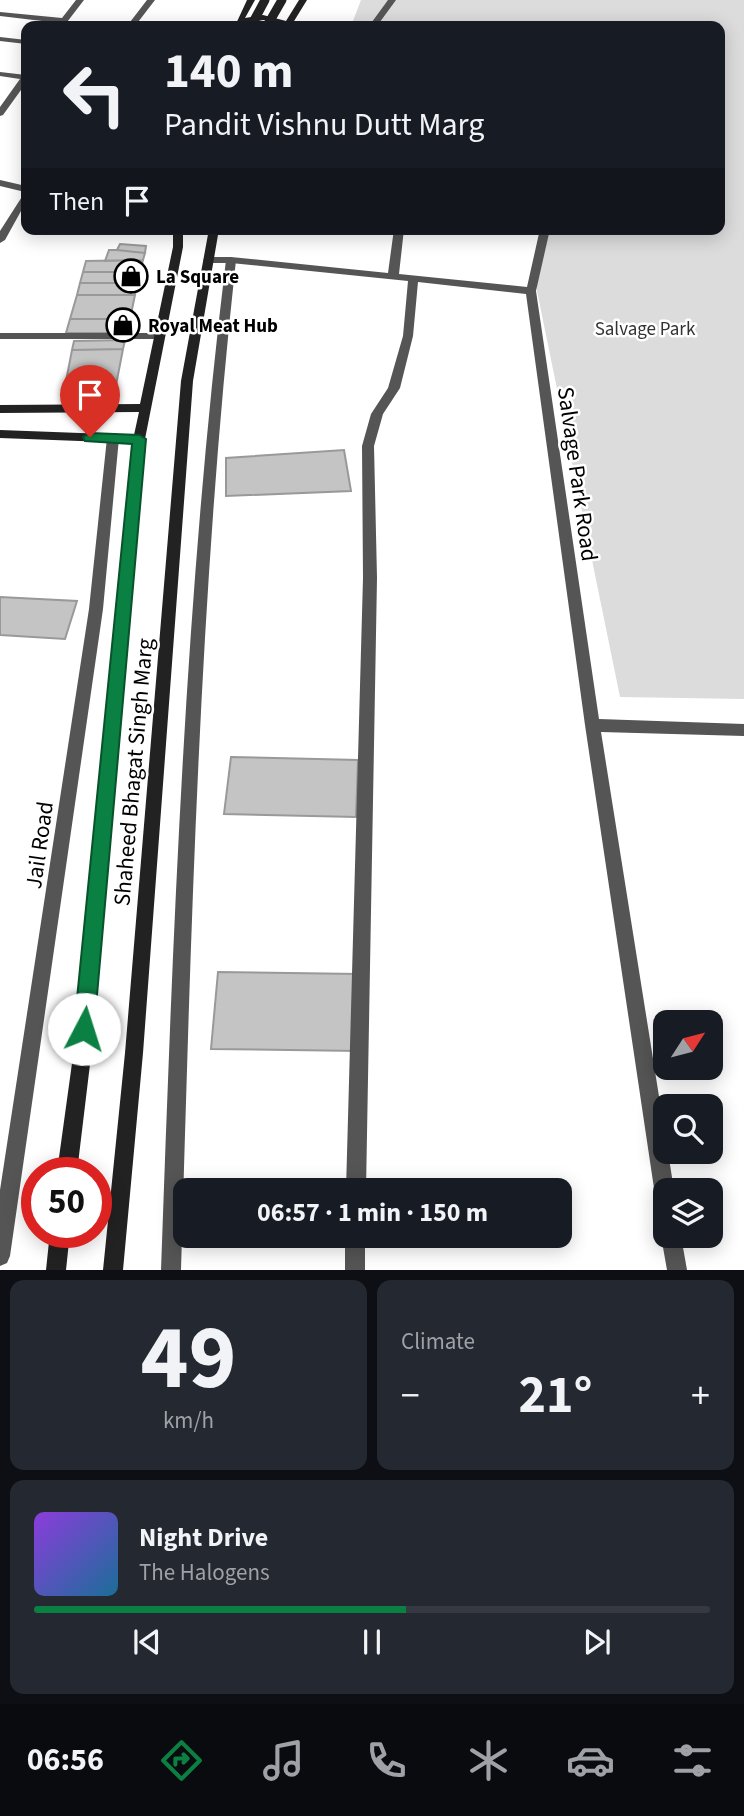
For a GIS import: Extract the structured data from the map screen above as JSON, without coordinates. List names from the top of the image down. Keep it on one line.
{"streets":{"main road":["Shaheed Bhagat Singh Marg"],"street":["Salvage Park Road","Jail Road"]},"parks":["Salvage Park"],"places":{"shop":["La Square","Royal Meat Hub"]},"north":"top right","page":{"turn":["140 m","Pandit Vishnu Dutt Marg"],"then":"Then","limit":"50","trip":"06:57 · 1 min · 150 m","tile":[["49","km/h"],"Climate"],"heat":["−","21°","+"],"song":["Night Drive","The Halogens"],"tabs":"06:56"}}
